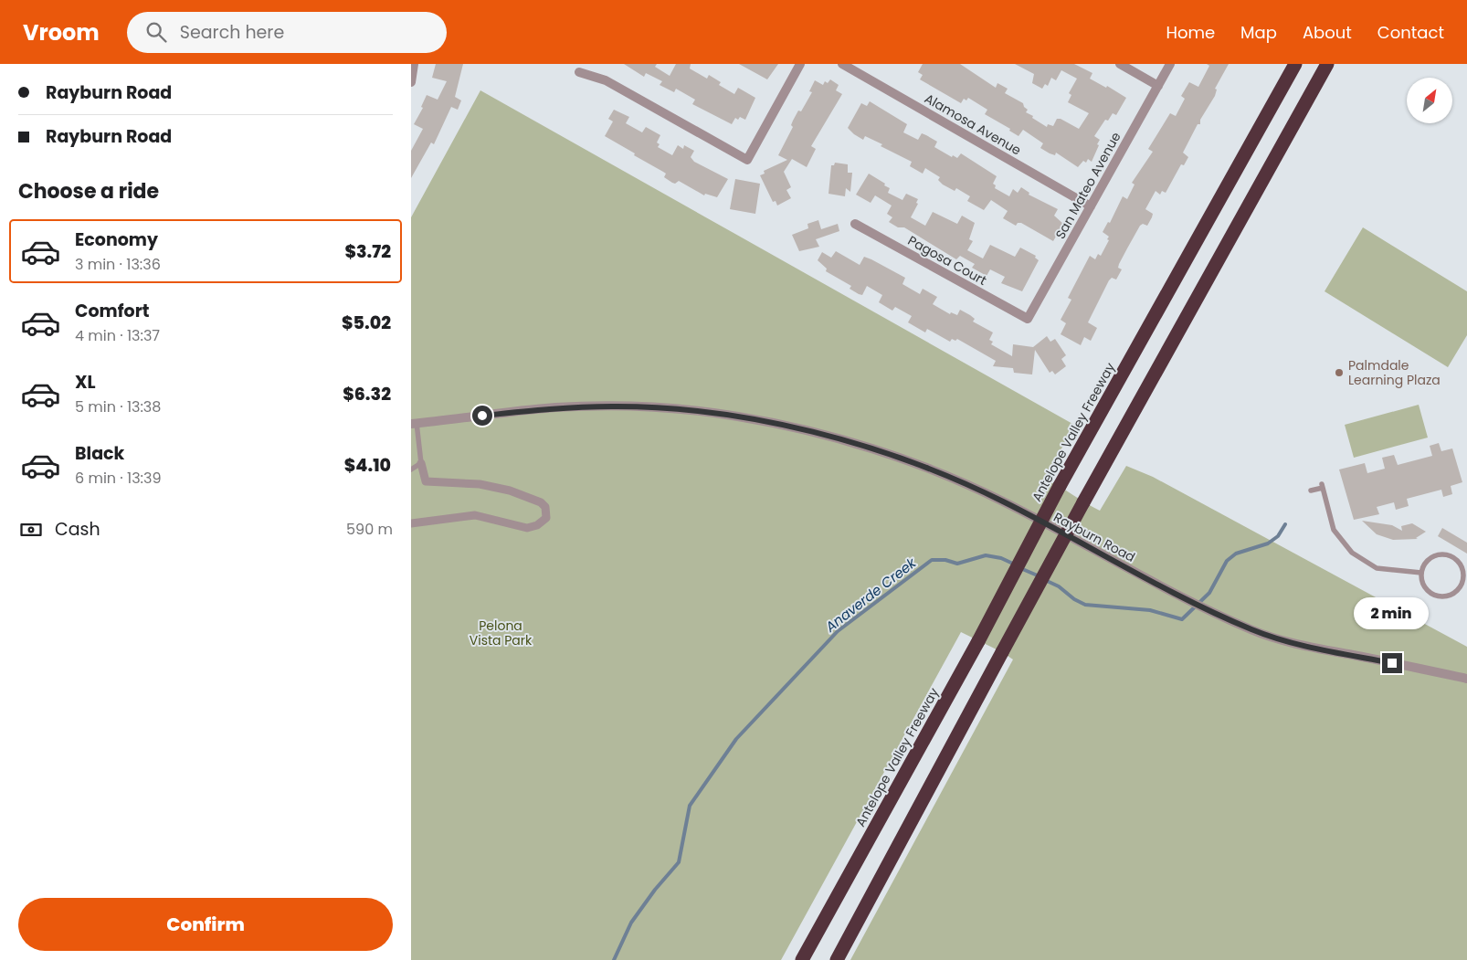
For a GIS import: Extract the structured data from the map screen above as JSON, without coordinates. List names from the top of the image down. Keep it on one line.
{"streets":{"highway":["Antelope Valley Freeway"],"street":["Alamosa Avenue","San Mateo Avenue","Pagosa Court","Rayburn Road"]},"crossings":[["Alamosa Avenue","San Mateo Avenue"],["San Mateo Avenue","Pagosa Court"]],"water":["Anaverde Creek"],"parks":["Pelona Vista Park"],"places":["Palmdale Learning Plaza"],"north":"top right","page":{"header":"Vroom","search":"Search here","nav":["Home","Map","About","Contact"],"banner":["Rayburn Road","Rayburn Road"],"heading":"Choose a ride","list":[{"name":"Economy","note":"3 min · 13:36","value":"$3.72"},{"name":"Comfort","note":"4 min · 13:37","value":"$5.02"},{"name":"XL","note":"5 min · 13:38","value":"$6.32"},{"name":"Black","note":"6 min · 13:39","value":"$4.10"}],"pay":["Cash","590 m"],"bubble":"2 min","buttons":"Confirm"}}
